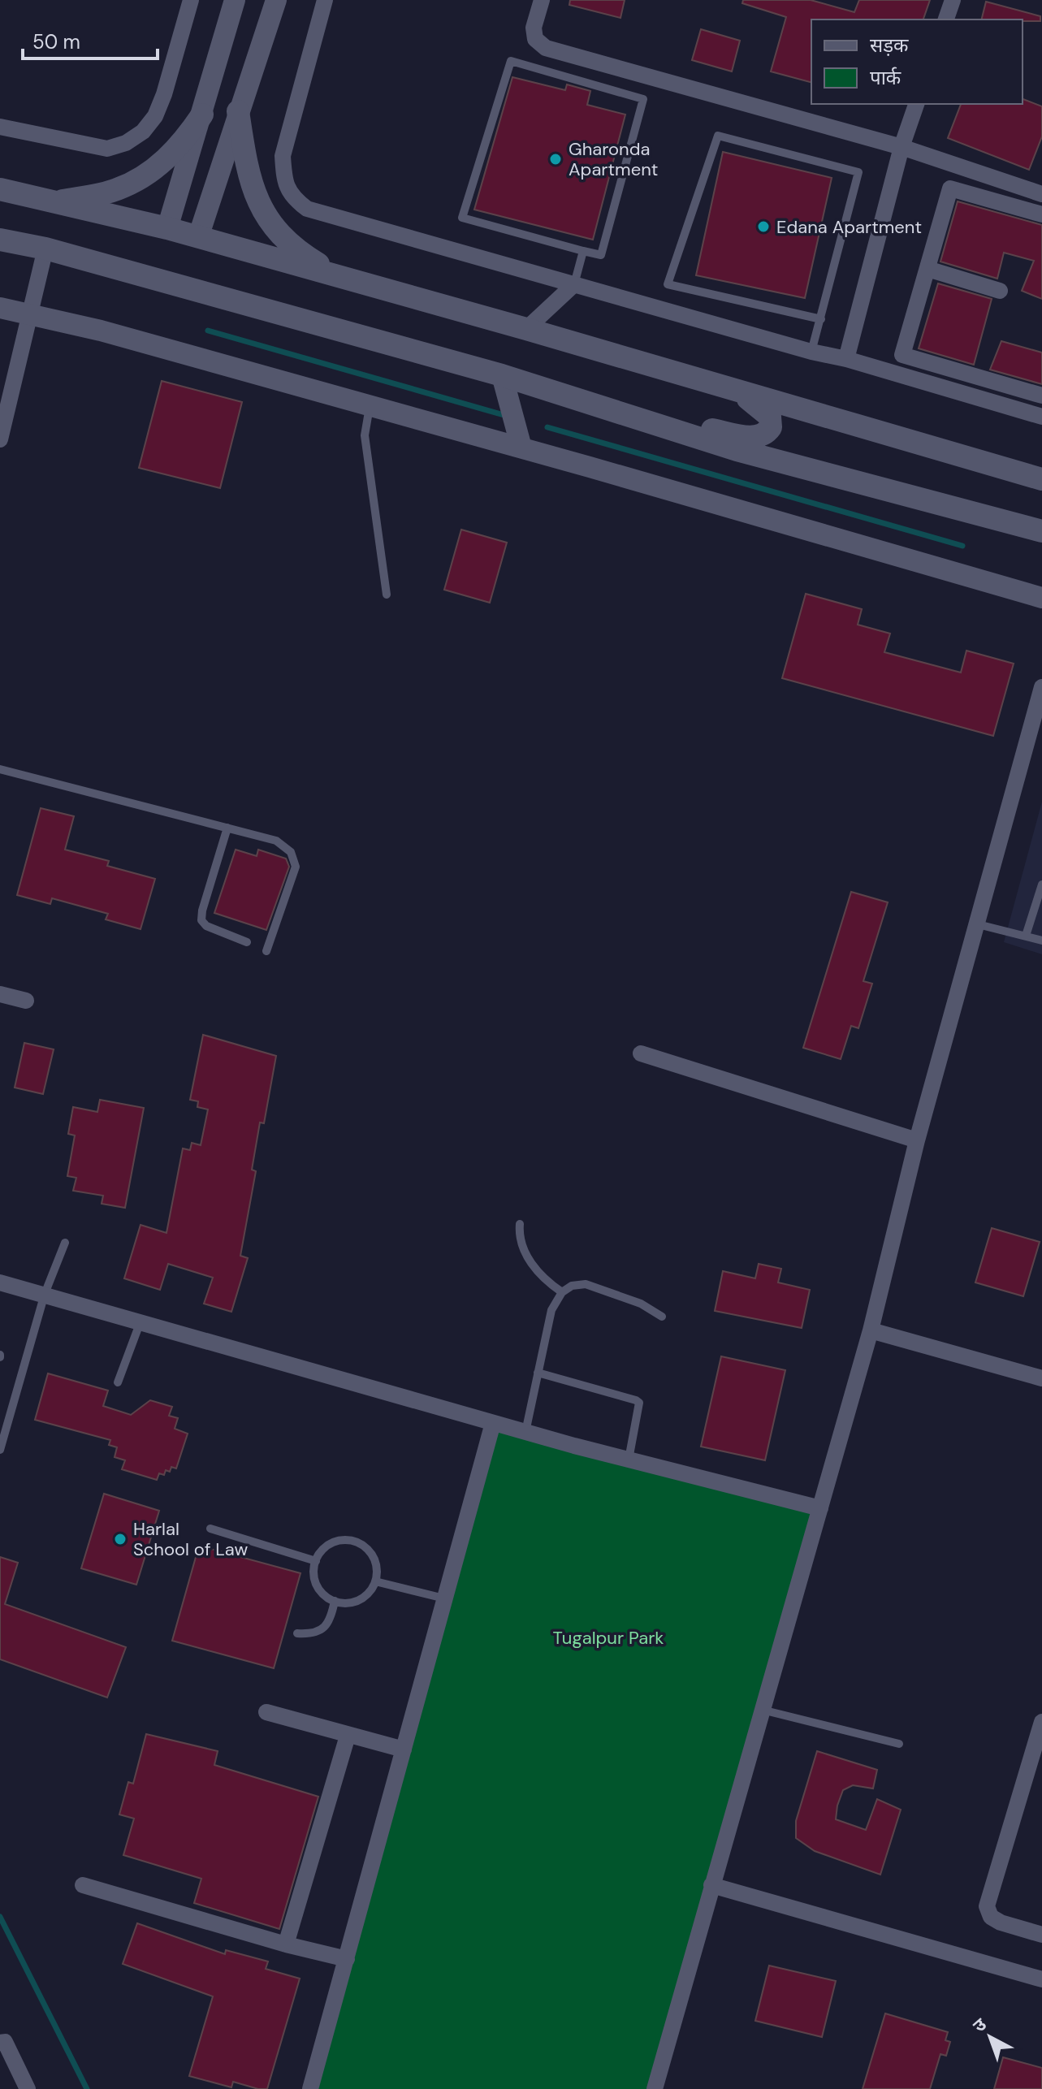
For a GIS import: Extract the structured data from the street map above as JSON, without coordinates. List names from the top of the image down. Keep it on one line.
{"parks":["Tugalpur Park"],"places":["Gharonda Apartment","Edana Apartment","Harlal School of Law"],"legend":["सड़क","पार्क"],"scale_bar":"50 m","north":"top left"}
